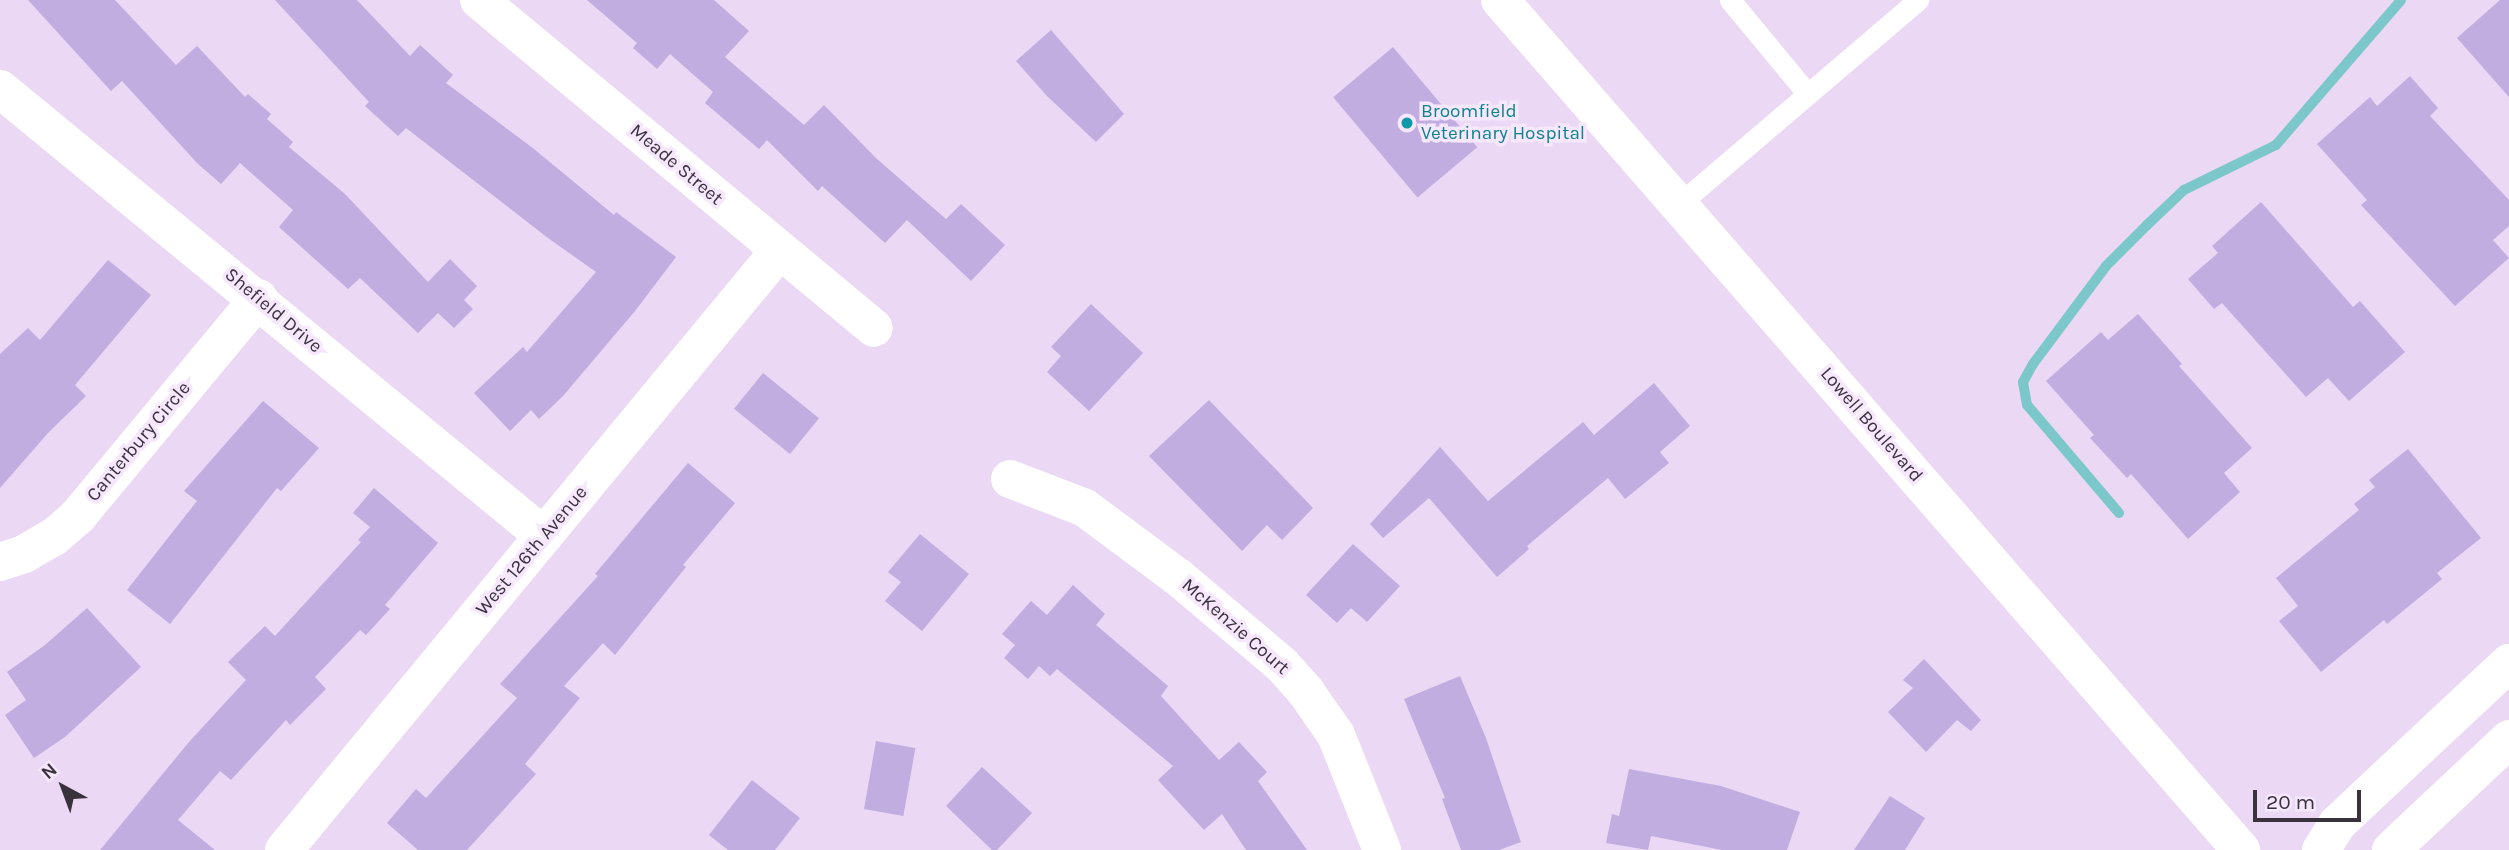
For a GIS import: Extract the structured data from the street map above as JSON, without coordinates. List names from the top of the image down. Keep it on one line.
{"streets":{"street":["Meade Street","Shefield Drive","Lowell Boulevard","Canterbury Circle","West 126th Avenue","McKenzie Court"]},"crossings":[["Meade Street","West 126th Avenue"],["Shefield Drive","Canterbury Circle"],["Shefield Drive","West 126th Avenue"]],"places":["Broomfield Veterinary Hospital"],"scale_bar":"20 m","north":"top left"}
